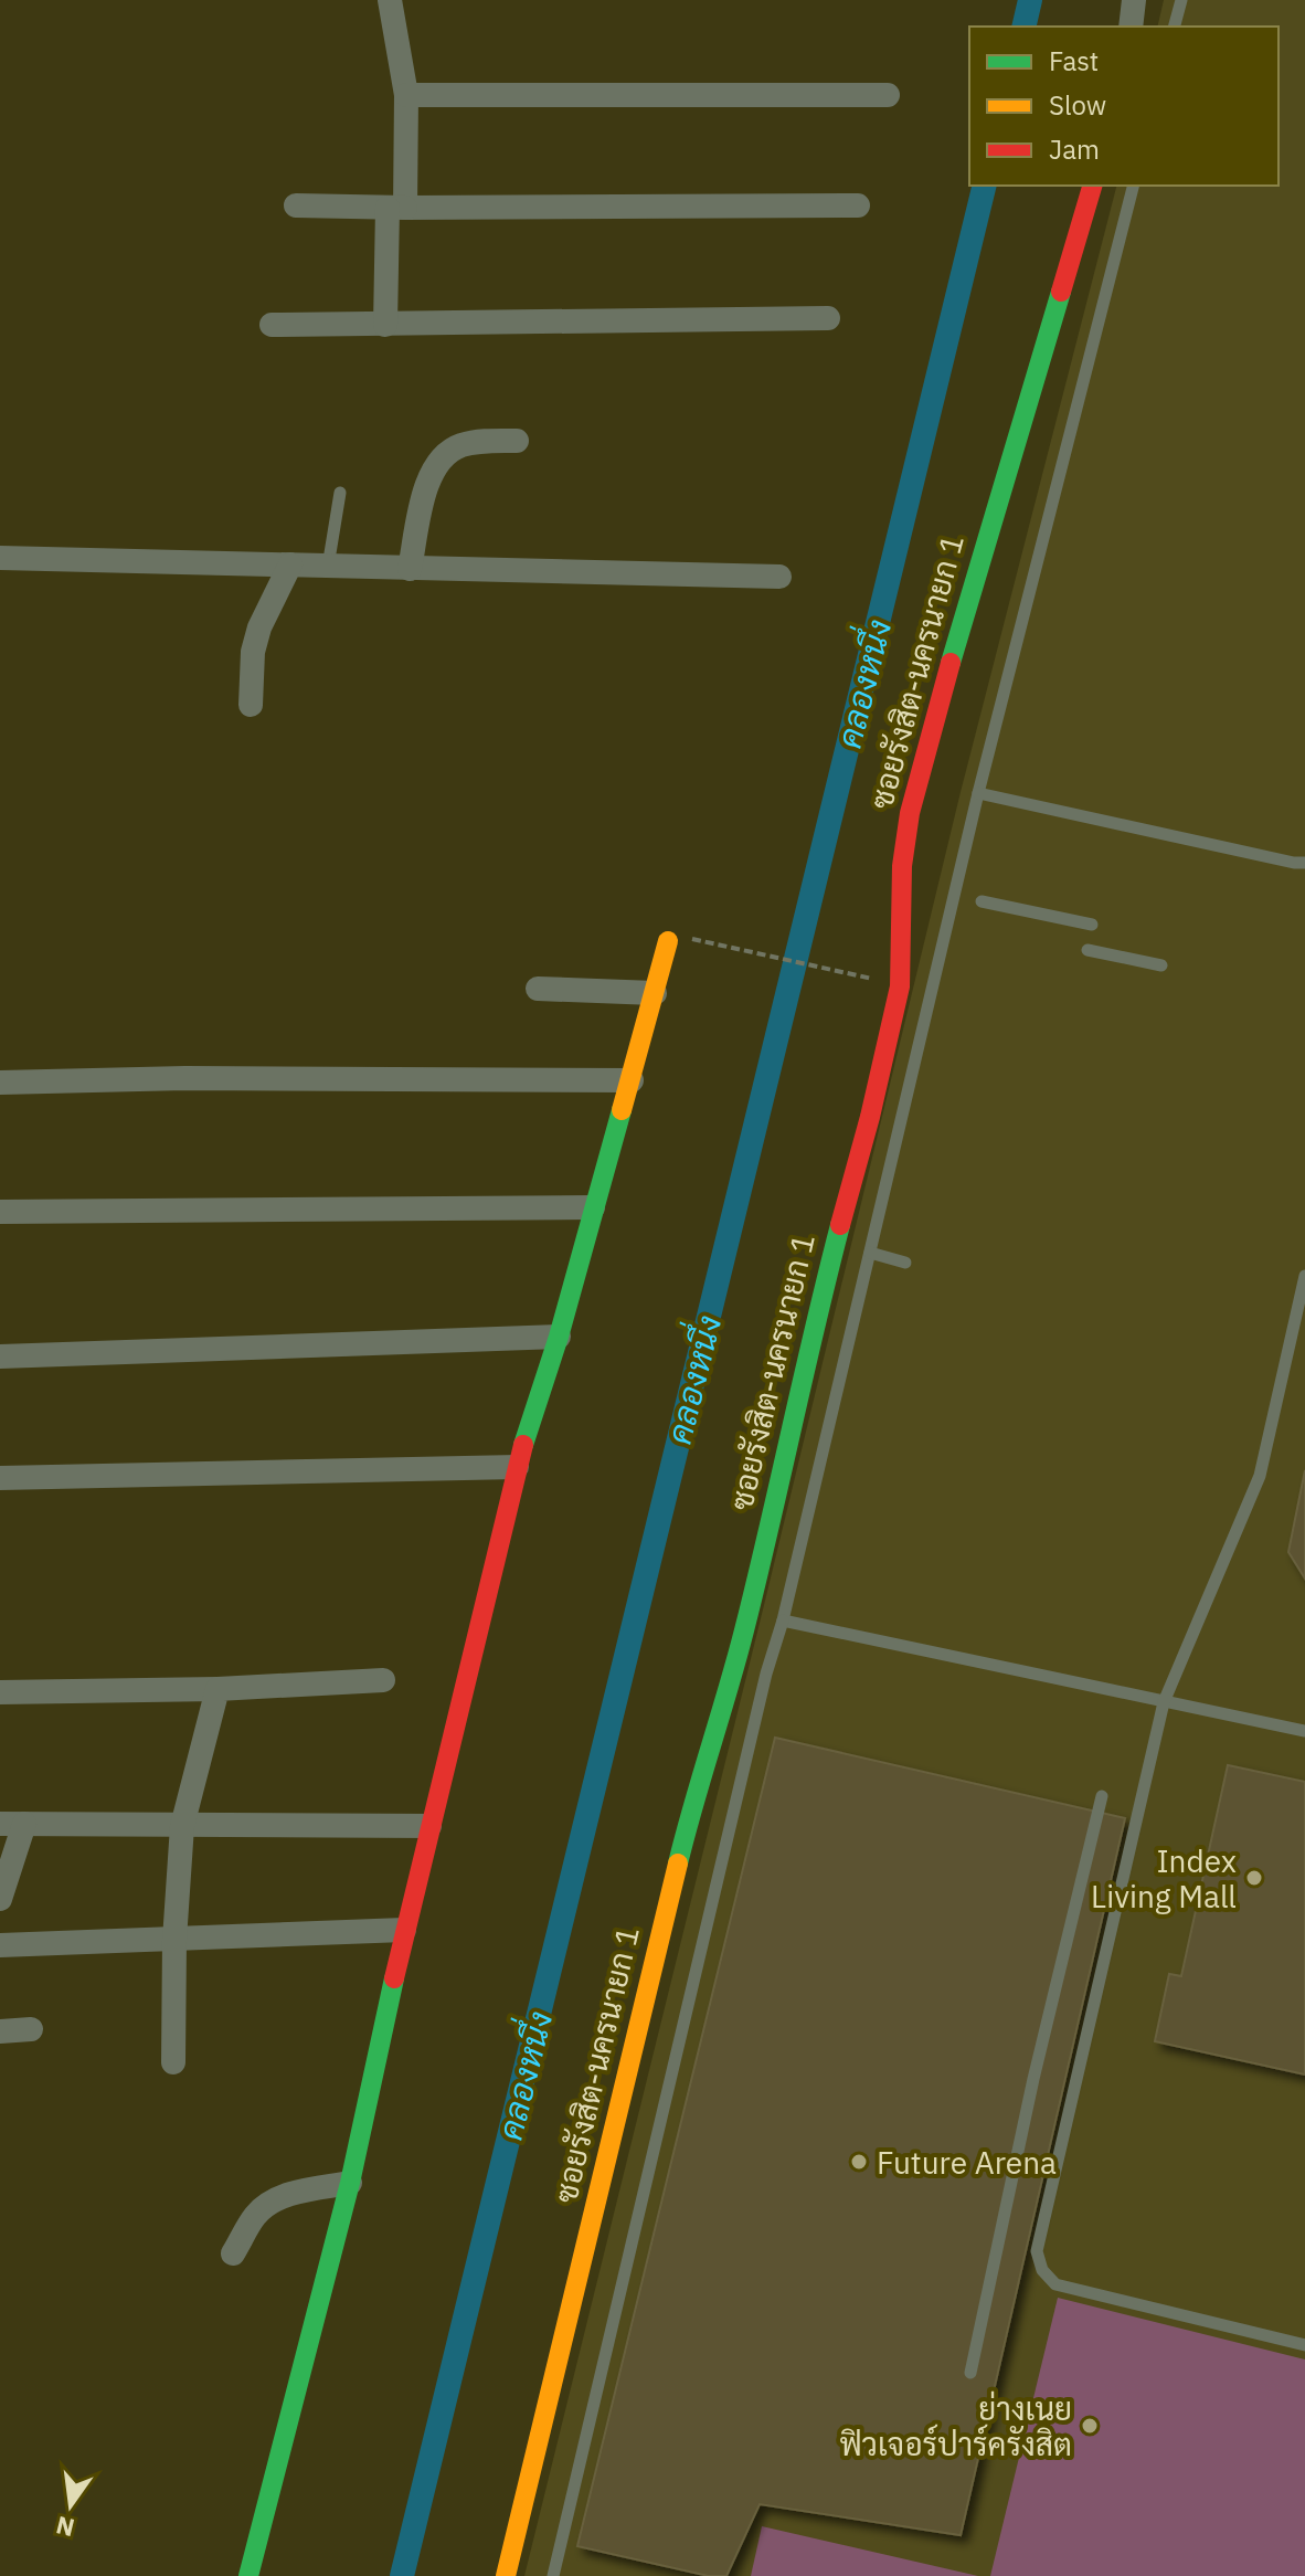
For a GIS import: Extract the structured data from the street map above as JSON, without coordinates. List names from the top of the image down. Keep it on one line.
{"streets":{"street":["ซอยรังสิต-นครนายก 1"]},"water":["คลองหนึ่ง"],"places":["Index Living Mall","Future Arena","ย่างเนย ฟิวเจอร์ปาร์ครังสิต"],"legend":["Fast","Slow","Jam"],"north":"bottom"}
